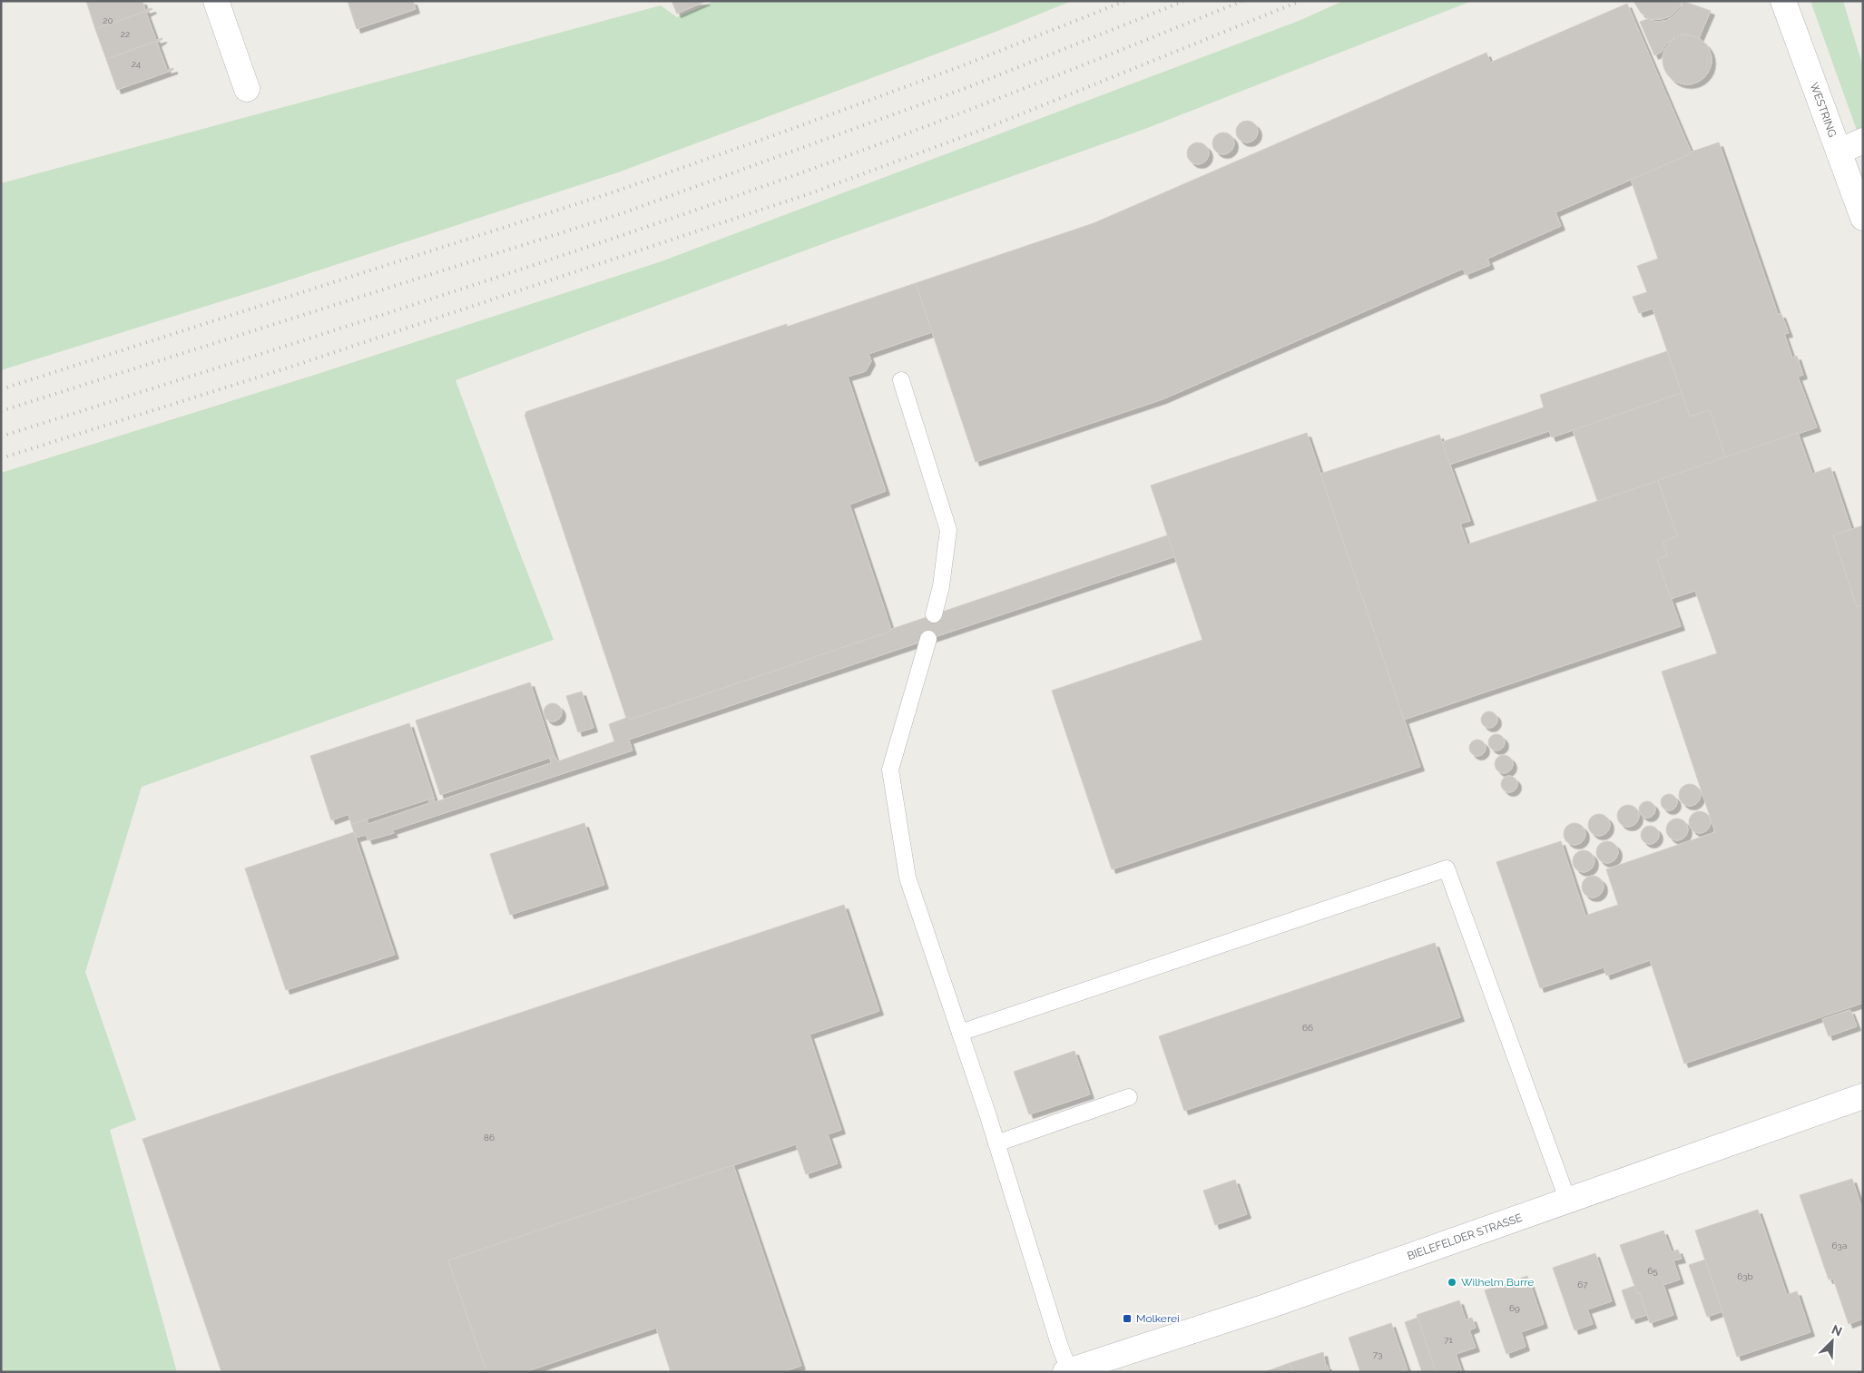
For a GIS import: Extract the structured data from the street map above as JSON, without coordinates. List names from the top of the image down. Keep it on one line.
{"streets":{"street":["WESTRING","BIELEFELDER STRASSE"]},"places":{"other":["Wilhelm Burre"],"transit":["Molkerei"]},"house_numbers":["20","22","24","66","86","63a","65","63b","67","69","71","73"],"north":"top right"}
